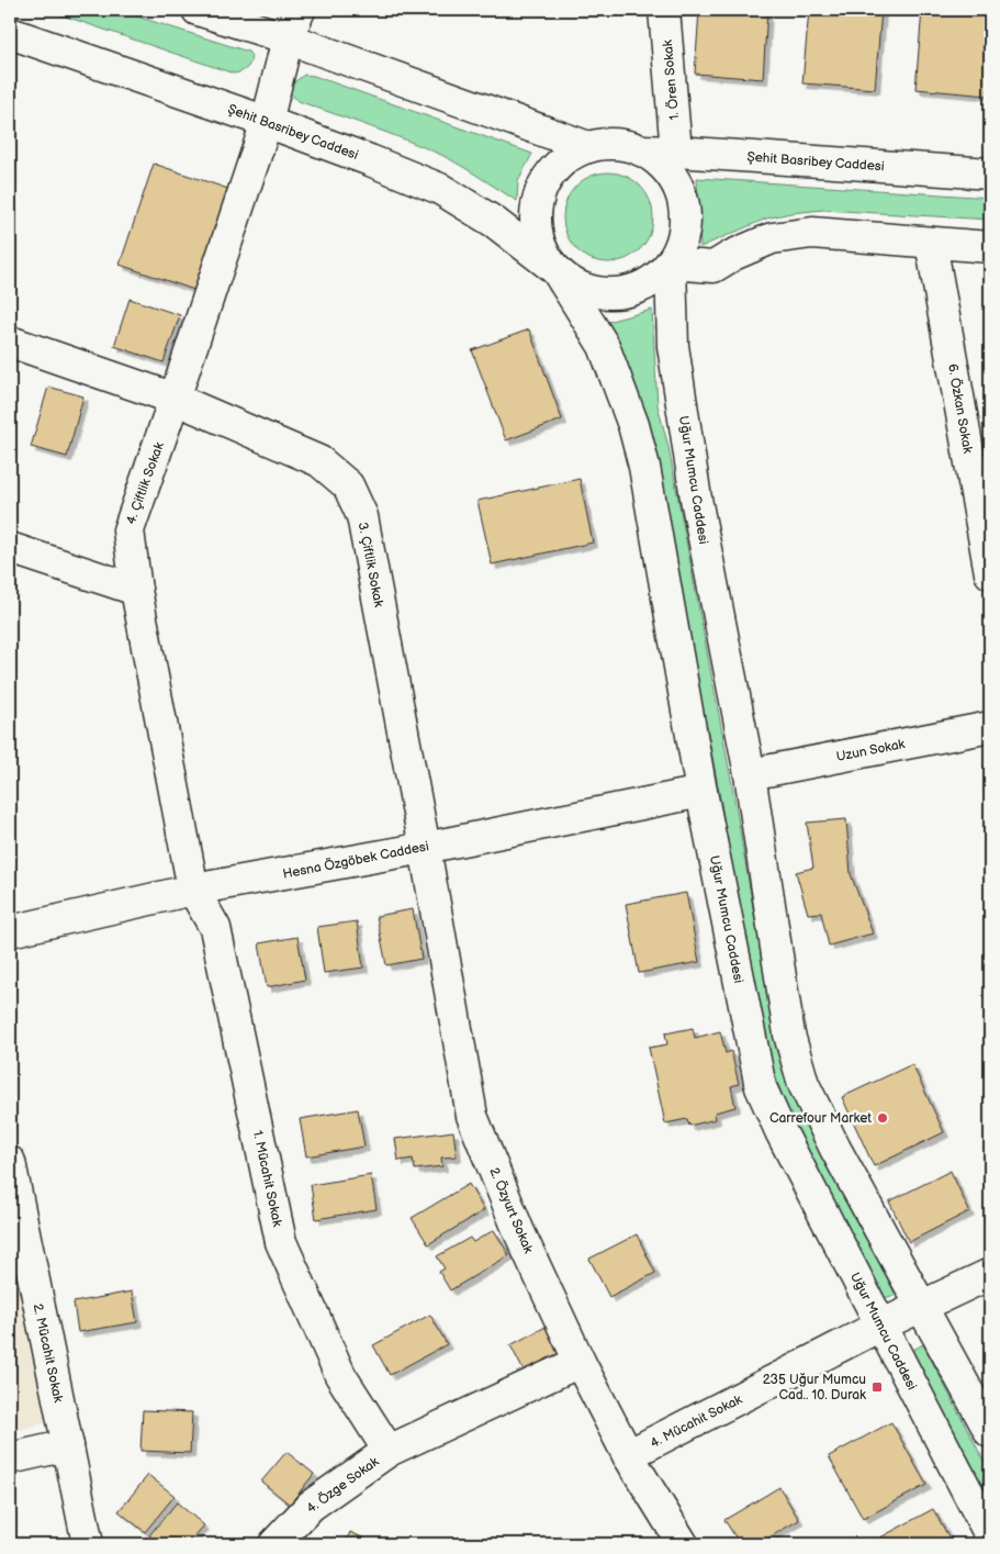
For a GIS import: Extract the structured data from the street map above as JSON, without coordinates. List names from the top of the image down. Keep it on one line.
{"streets":{"street":["1. Ören Sokak","Şehit Basribey Caddesi","6. Özkan Sokak","Uğur Mumcu Caddesi","4. Çiftlik Sokak","3. Çiftlik Sokak","Uzun Sokak","Hesna Özgöbek Caddesi","1. Mücahit Sokak","2. Özyurt Sokak","2. Mücahit Sokak","4. Mücahit Sokak","4. Özge Sokak"]},"crossings":[["1. Ören Sokak","Şehit Basribey Caddesi"],["Şehit Basribey Caddesi","Uğur Mumcu Caddesi"],["Şehit Basribey Caddesi","4. Çiftlik Sokak"],["Uğur Mumcu Caddesi","Uzun Sokak"],["Uğur Mumcu Caddesi","Hesna Özgöbek Caddesi"],["Uğur Mumcu Caddesi","4. Mücahit Sokak"],["4. Çiftlik Sokak","3. Çiftlik Sokak"],["4. Çiftlik Sokak","Hesna Özgöbek Caddesi"],["4. Çiftlik Sokak","1. Mücahit Sokak"],["3. Çiftlik Sokak","Hesna Özgöbek Caddesi"],["3. Çiftlik Sokak","2. Özyurt Sokak"],["Hesna Özgöbek Caddesi","1. Mücahit Sokak"],["Hesna Özgöbek Caddesi","2. Özyurt Sokak"],["1. Mücahit Sokak","4. Özge Sokak"],["2. Özyurt Sokak","4. Mücahit Sokak"],["2. Özyurt Sokak","4. Özge Sokak"]],"places":{"other":["Carrefour Market"],"transit":["235 Uğur Mumcu Cad.. 10. Durak"]}}
